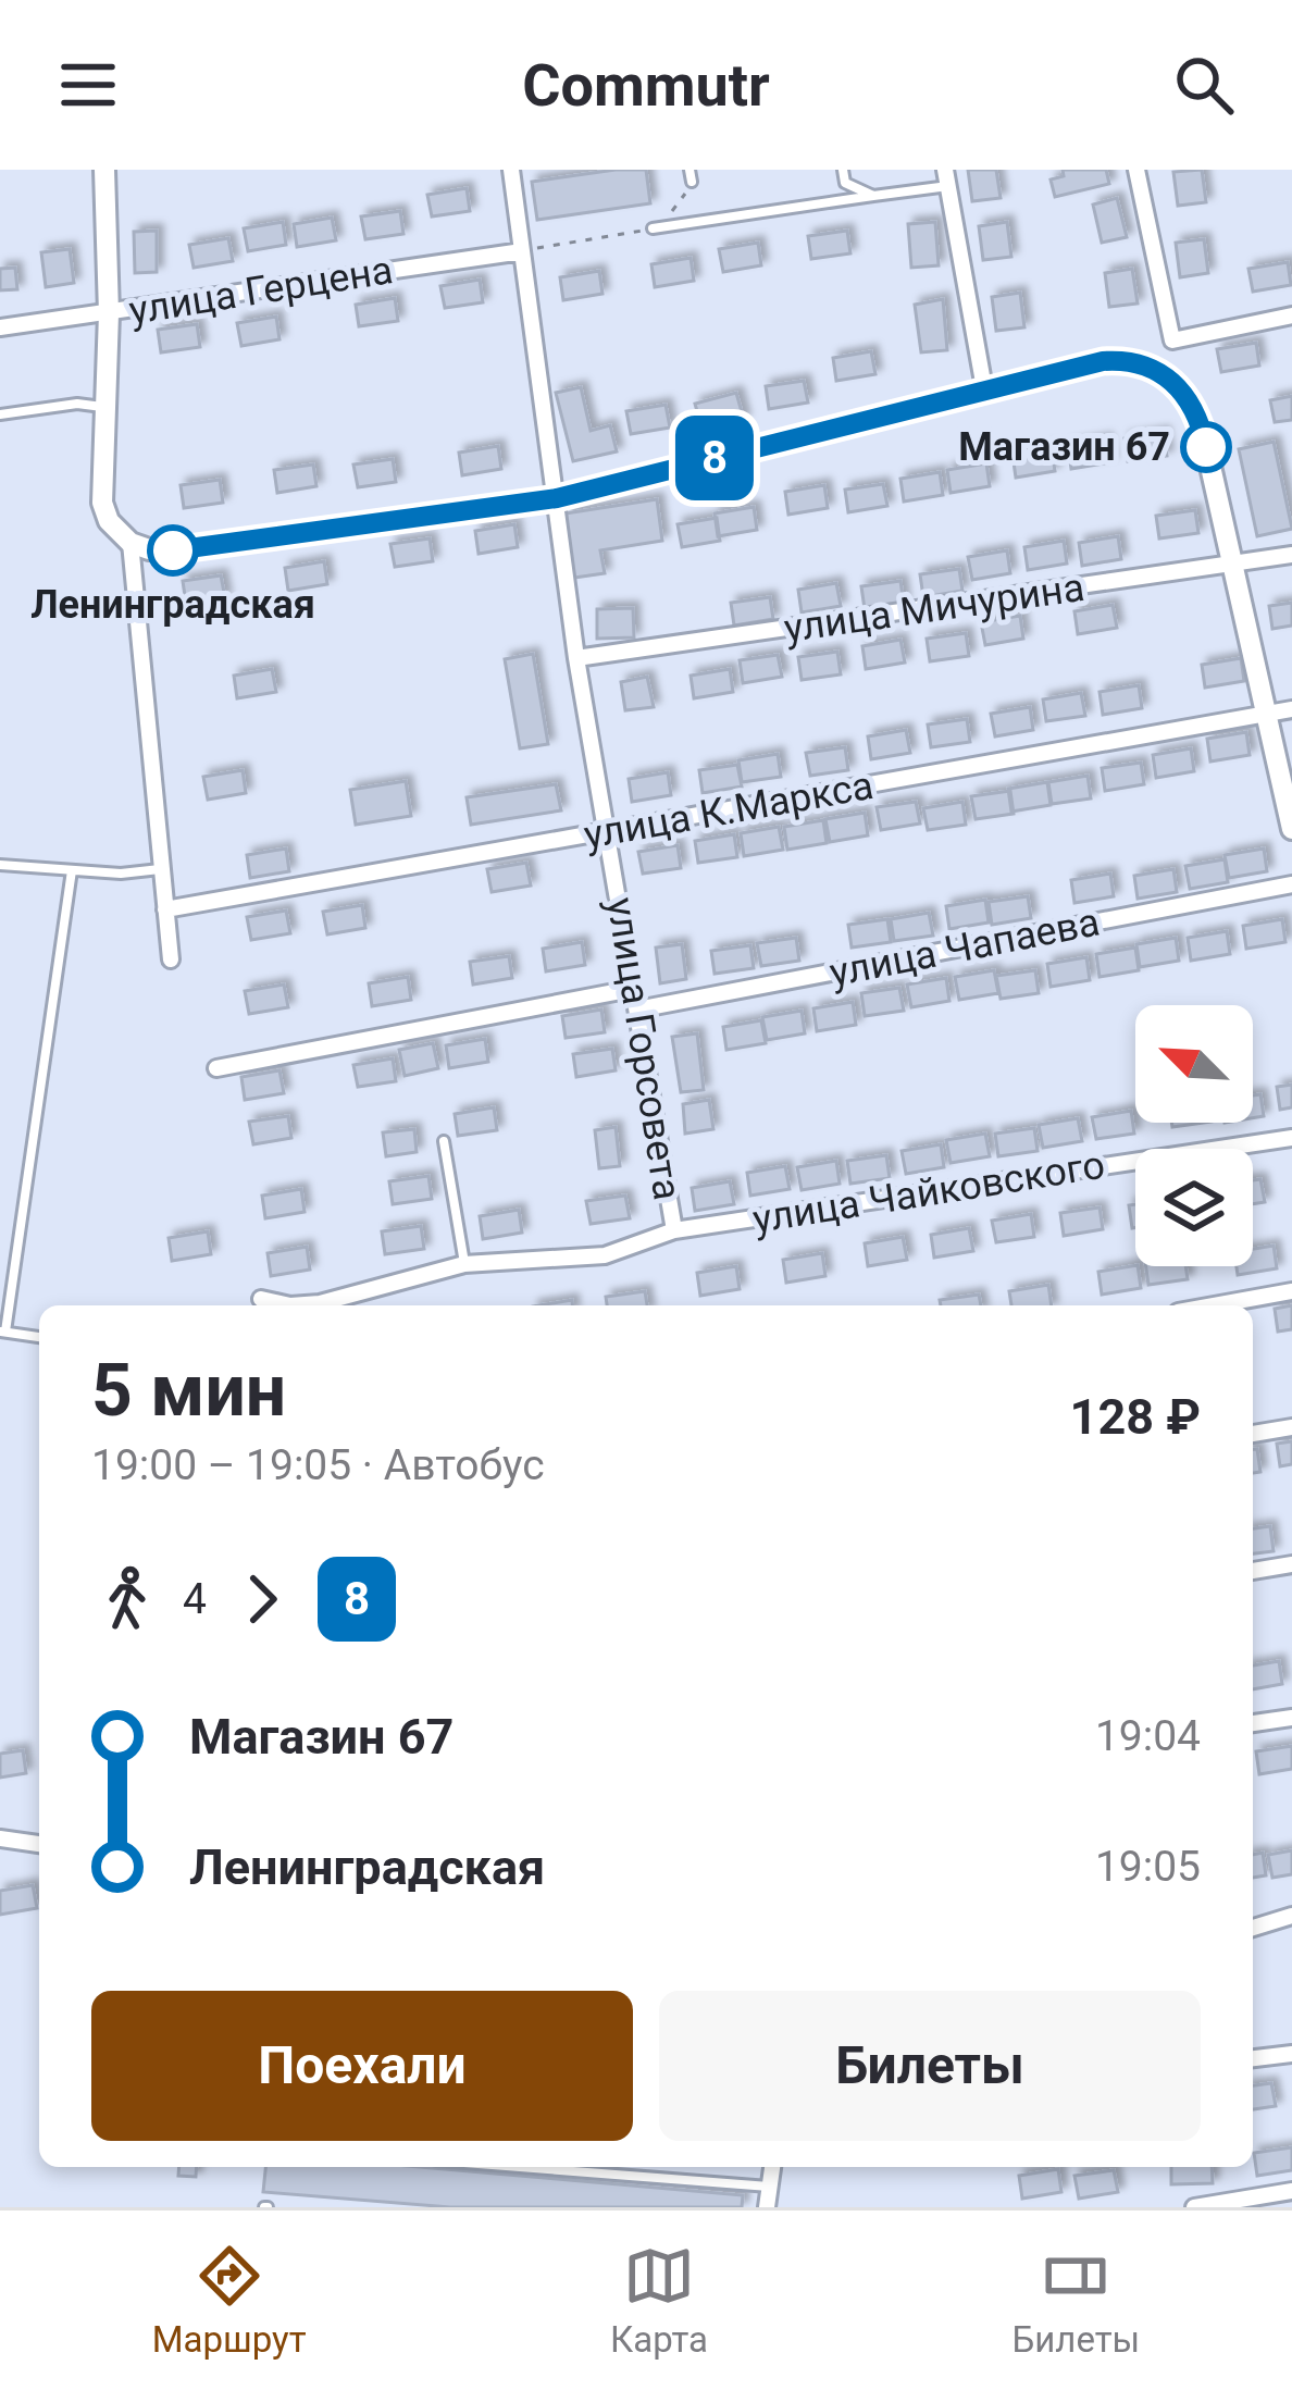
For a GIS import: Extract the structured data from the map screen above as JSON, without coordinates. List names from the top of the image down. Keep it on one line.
{"streets":{"street":["улица Герцена","улица Мичурина","улица К.Маркса","улица Чапаева","улица Горсовета","улица Чайковского"]},"crossings":[["улица Герцена","улица Горсовета"],["улица Мичурина","улица Горсовета"],["улица К.Маркса","улица Горсовета"],["улица Чапаева","улица Горсовета"],["улица Горсовета","улица Чайковского"]],"places":["Магазин 67","Ленинградская"],"lines":["bus line 8"],"north":"top left","page":{"header":"Commutr","on_map":"8","heading":["5 мин","19:00 – 19:05 · Автобус","128 ₽"],"legs":["4","8"],"list":[{"name":"Магазин 67","value":"19:04"},{"name":"Ленинградская","value":"19:05"}],"buttons":["Поехали","Билеты"],"tabs":["Маршрут","Карта","Билеты"]}}
